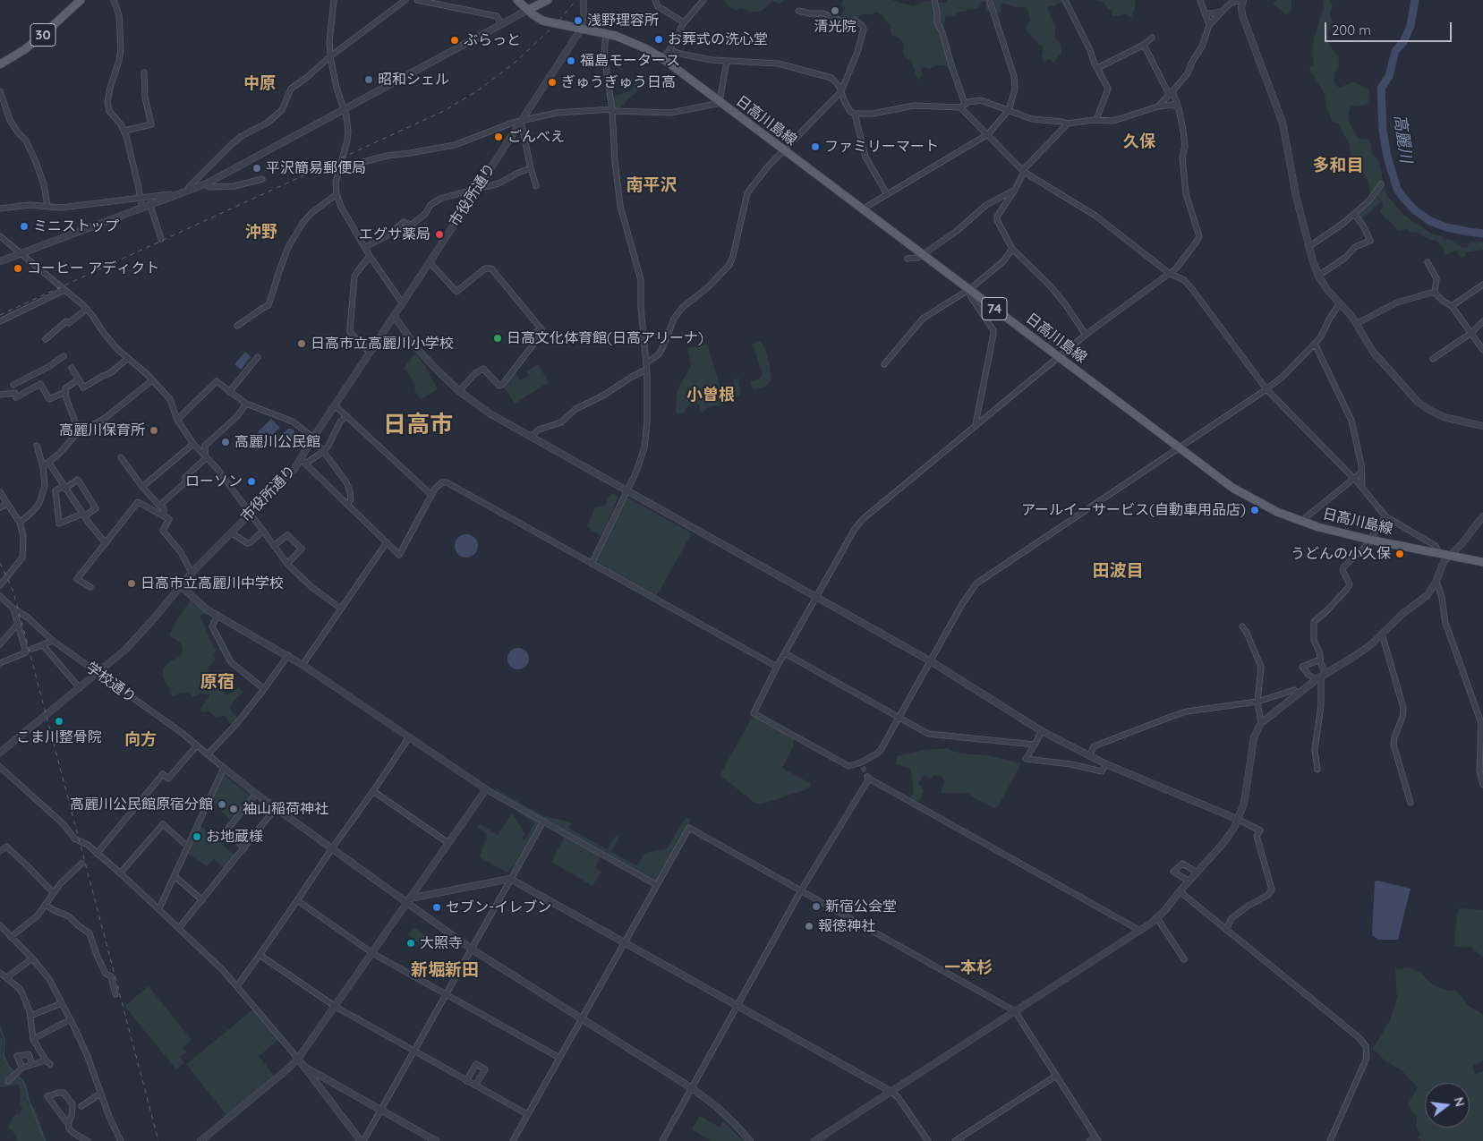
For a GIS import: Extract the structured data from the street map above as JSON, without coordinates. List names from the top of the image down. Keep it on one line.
{"streets":{"main road":["30","日高川島線","74"],"street":["市役所通り","学校通り"]},"crossings":[["日高川島線","市役所通り"],["市役所通り","学校通り"]],"districts":["中原","久保","多和目","南平沢","沖野","小曽根","日高市","田波目","原宿","向方","一本杉","新堀新田"],"water":["高麗川"],"places":["清光院","浅野理容所","お葬式の洗心堂","ぶらっと","福島モータース","昭和シェル","ぎゅうぎゅう日高","ごんべえ","ファミリーマート","平沢簡易郵便局","ミニストップ","エグサ薬局","コーヒー アディクト","日高文化体育館(日高アリーナ)","日高市立高麗川小学校","高麗川保育所","高麗川公民館","ローソン","アールイーサービス(自動車用品店)","うどんの小久保","日高市立高麗川中学校","こま川整骨院","高麗川公民館原宿分館","袖山稲荷神社","お地蔵様","新宿公会堂","セブン-イレブン","報徳神社","大照寺"],"scale_bar":"200 m","north":"right"}
